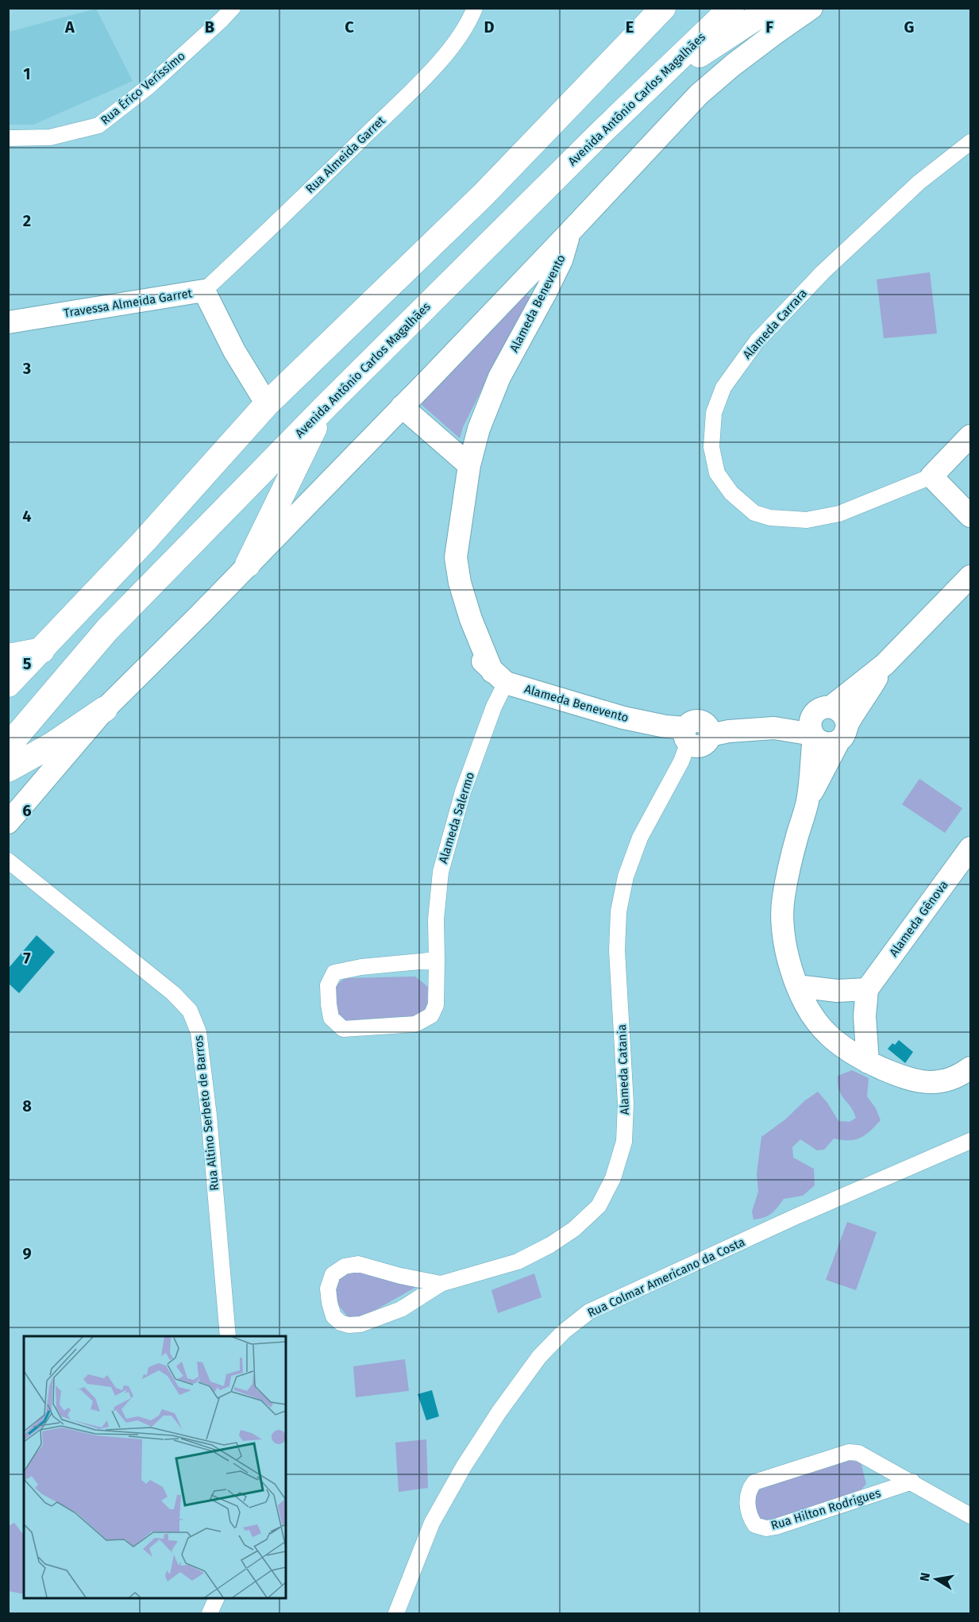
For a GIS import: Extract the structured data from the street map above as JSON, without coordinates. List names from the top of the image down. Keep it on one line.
{"streets":{"main road":["Avenida Antônio Carlos Magalhães"],"street":["Rua Érico Veríssimo","Rua Almeida Garret","Travessa Almeida Garret","Alameda Benevento","Alameda Carrara","Alameda Salermo","Alameda Gênova","Alameda Catania","Rua Altino Serbeto de Barros","Rua Colmar Americano da Costa","Rua Hilton Rodrigues"]},"crossings":[["Rua Almeida Garret","Travessa Almeida Garret"],["Alameda Benevento","Alameda Salermo"],["Alameda Benevento","Alameda Catania"]],"north":"left","grid":{"columns":["A","B","C","D","E","F","G"],"rows":["1","2","3","4","5","6","7","8","9"]}}
